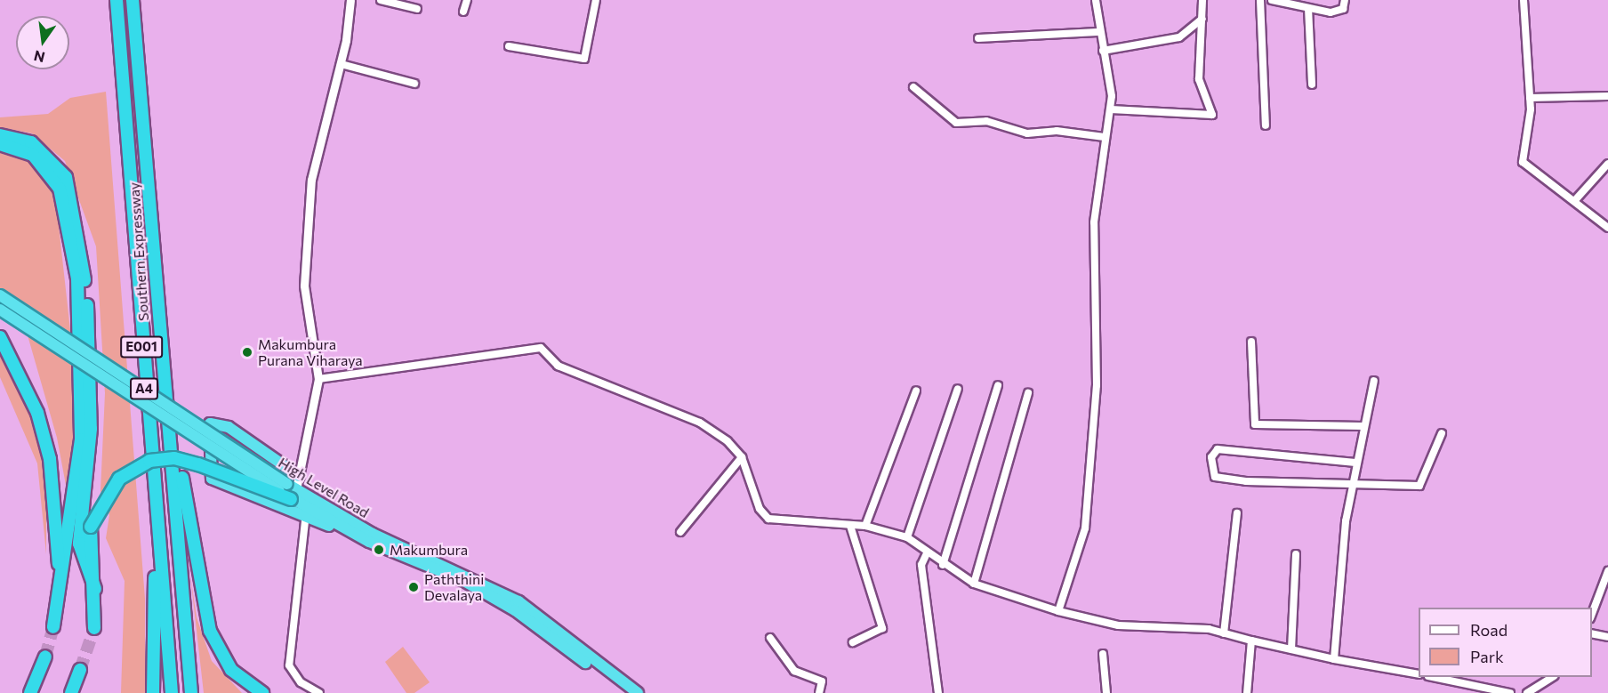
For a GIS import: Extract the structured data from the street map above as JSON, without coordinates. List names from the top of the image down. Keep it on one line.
{"streets":{"highway":["Southern Expressway","E001","A4","High Level Road"]},"places":["Makumbura Purana Viharaya","Makumbura","Paththini Devalaya"],"legend":["Road","Park"],"north":"bottom"}
